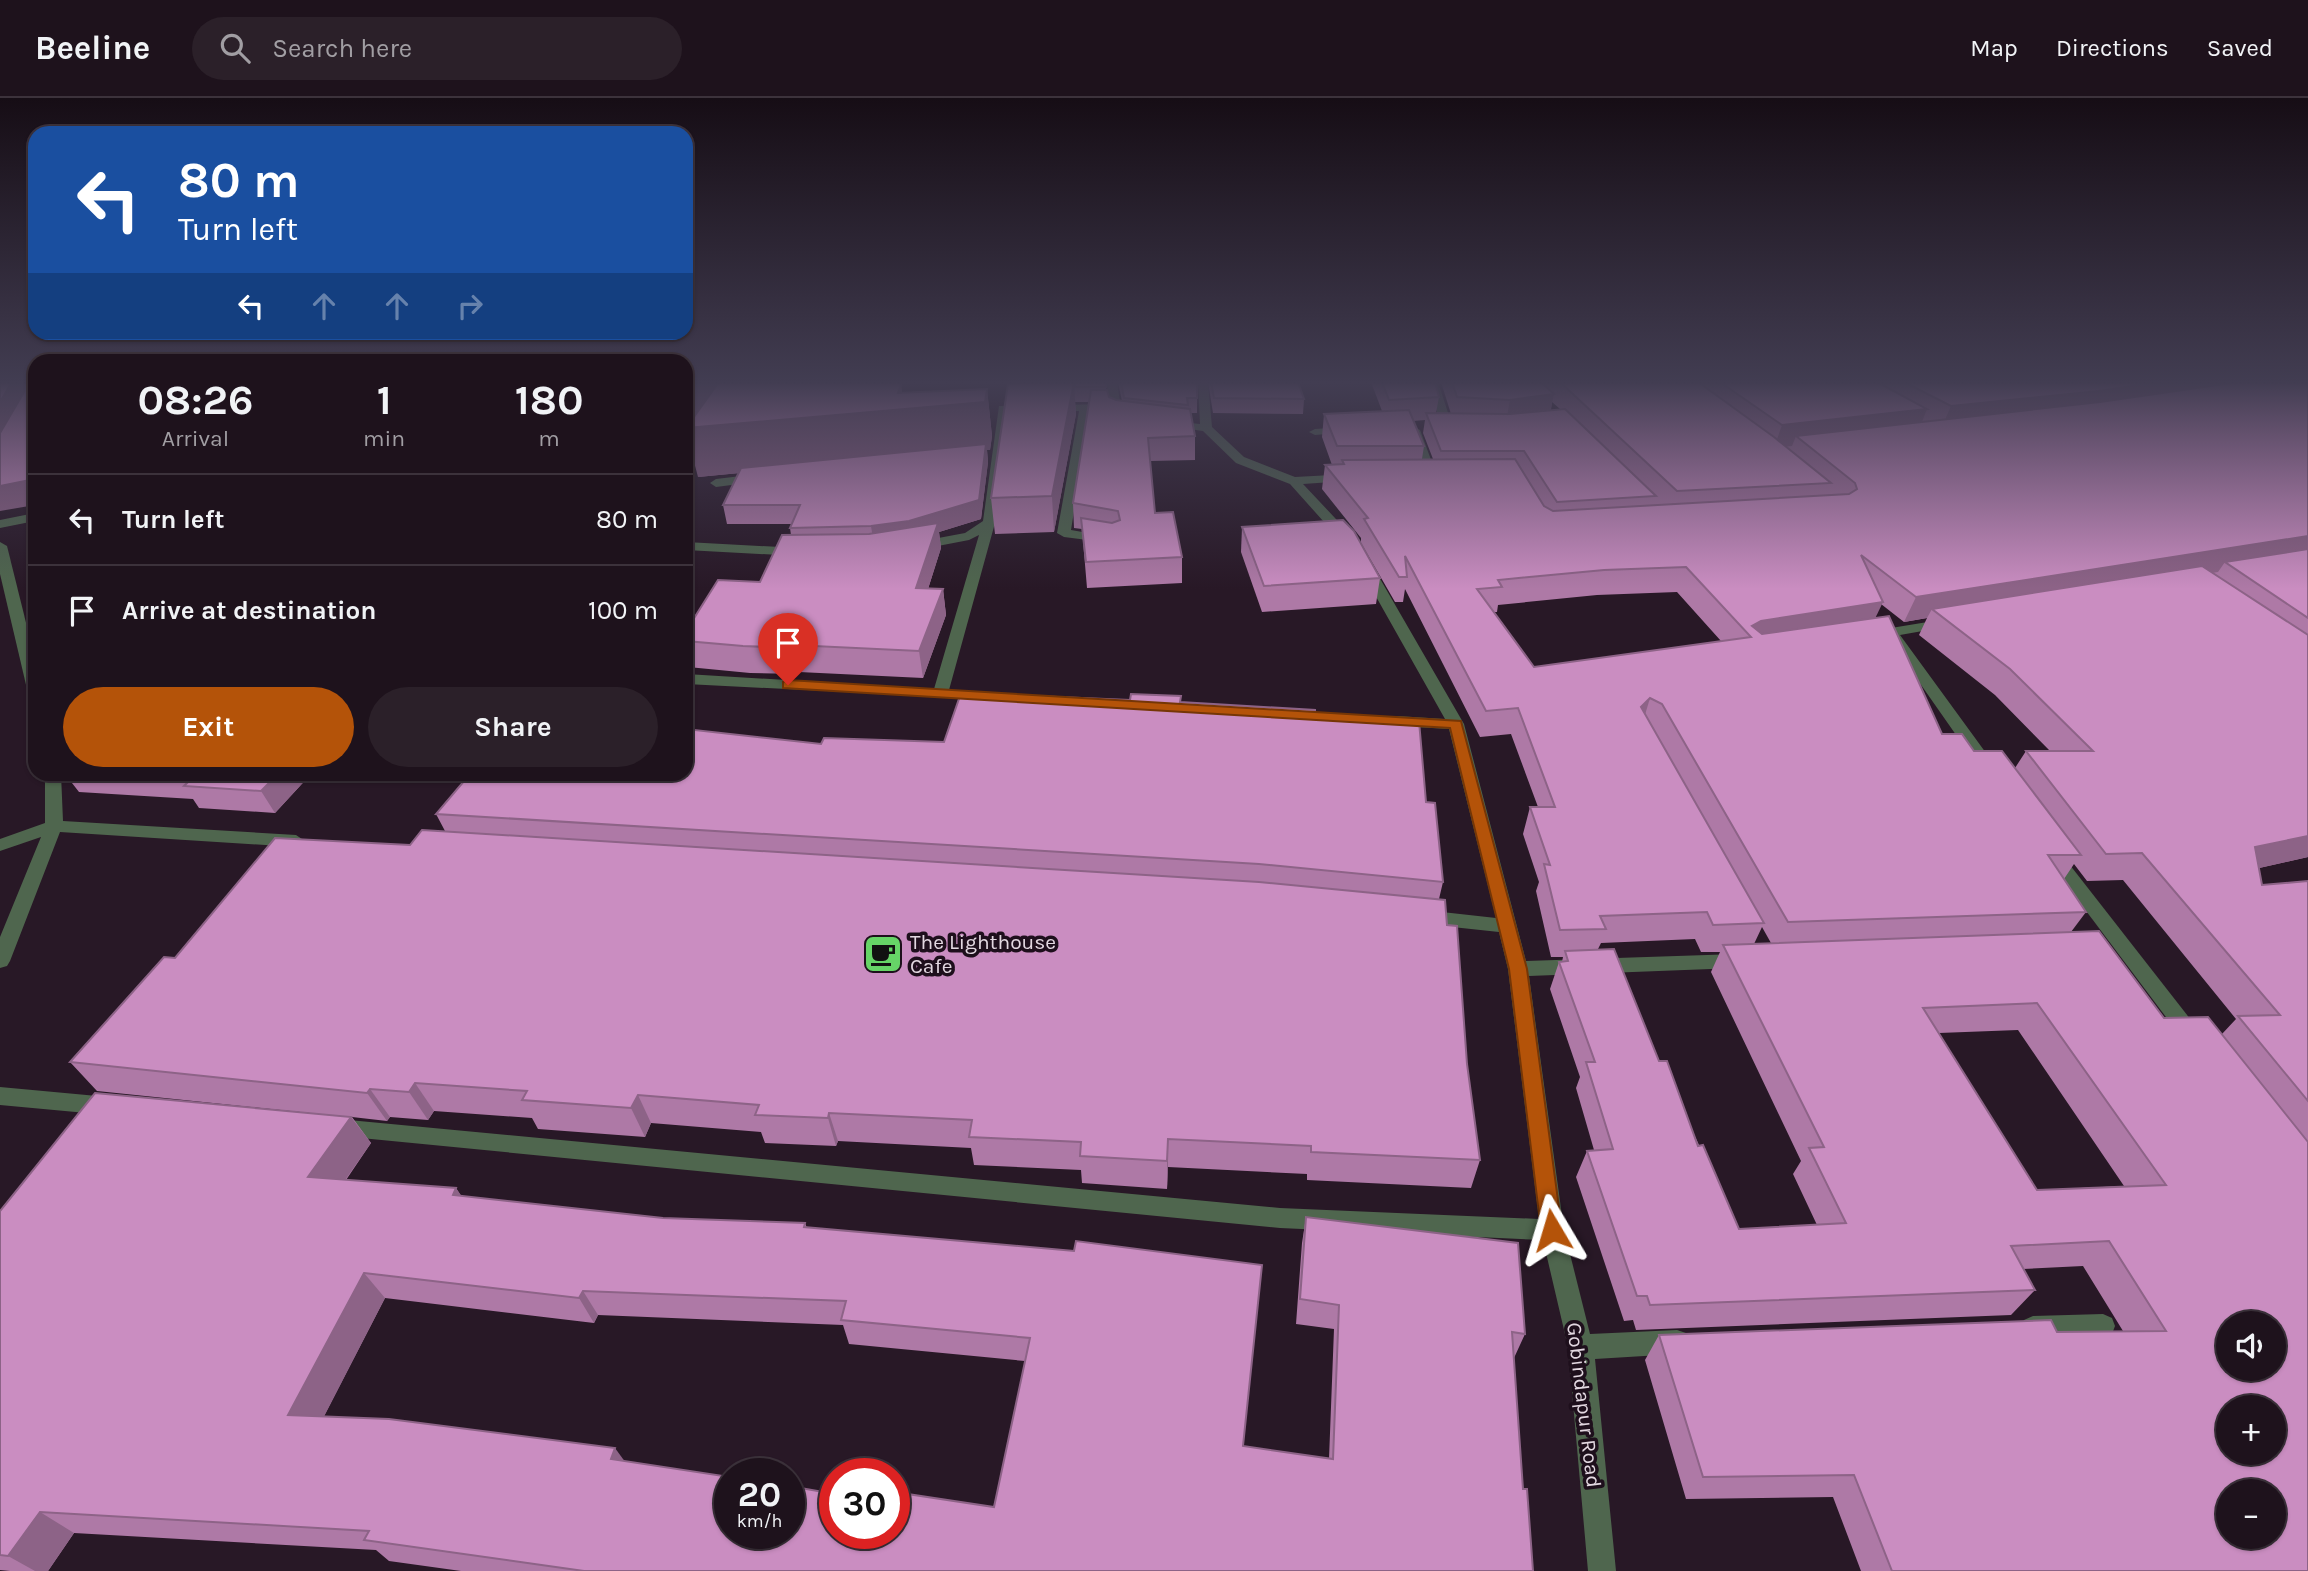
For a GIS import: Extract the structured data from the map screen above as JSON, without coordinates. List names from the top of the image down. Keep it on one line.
{"streets":{"street":["Gobindapur Road"]},"places":{"cafe":["The Lighthouse Cafe"]},"page":{"header":"Beeline","search":"Search here","nav":["Map","Directions","Saved"],"turn":["80 m","Turn left"],"eta":["08:26","Arrival","1","min","180","m"],"list":[{"name":"Turn left","value":"80 m"},{"name":"Arrive at destination","value":"100 m"}],"buttons":["Exit","Share"],"map_buttons":["+","−"],"speed":"20 km/h","limit":"30"}}
